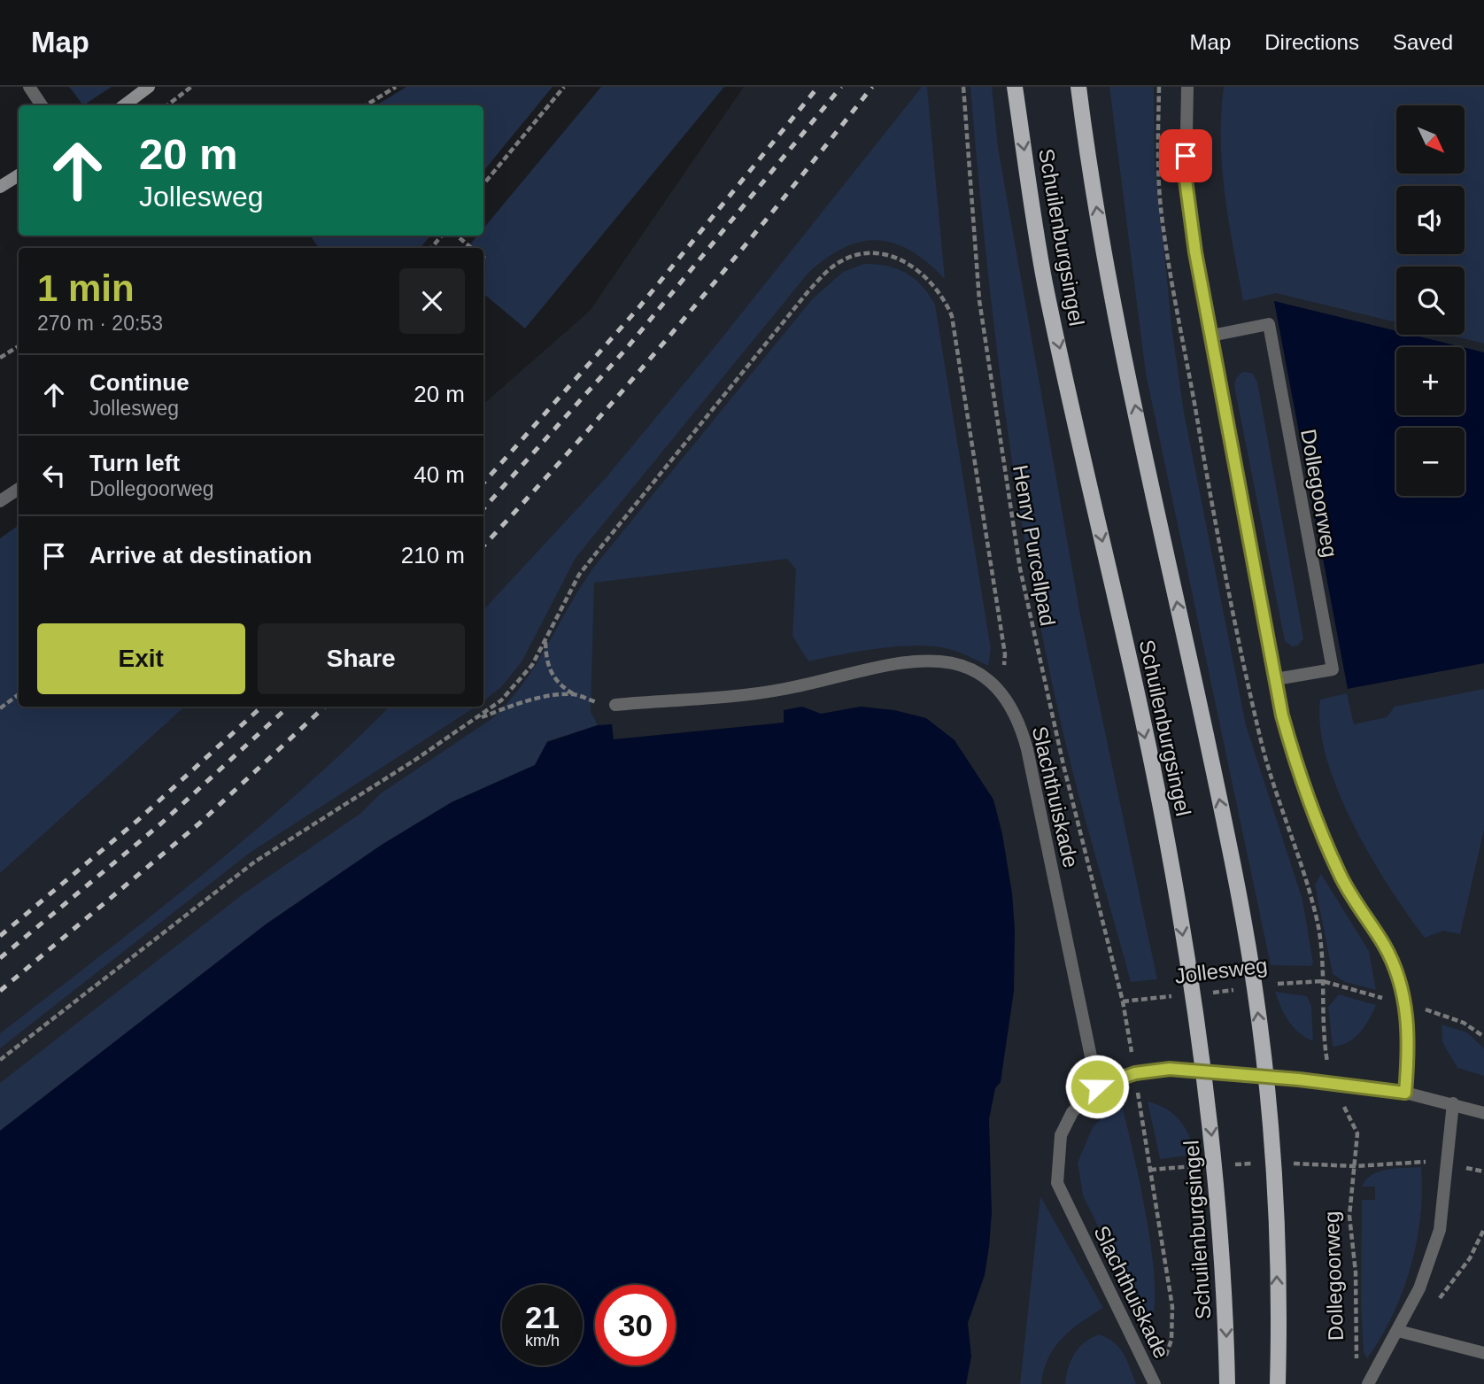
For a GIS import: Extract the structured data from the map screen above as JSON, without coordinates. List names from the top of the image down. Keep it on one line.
{"streets":{"main road":["Schuilenburgsingel"],"street":["Dollegoorweg","Slachthuiskade"],"path":["Henry Purcellpad","Jollesweg"]},"crossings":[["Schuilenburgsingel","Slachthuiskade"],["Schuilenburgsingel","Jollesweg"],["Henry Purcellpad","Jollesweg"]],"north":"bottom right","page":{"header":"Map","nav":["Map","Directions","Saved"],"map_buttons":["+","−"],"turn":["20 m","Jollesweg"],"heading":["1 min","270 m · 20:53"],"list":[{"name":"Continue","note":"Jollesweg","value":"20 m"},{"name":"Turn left","note":"Dollegoorweg","value":"40 m"},{"name":"Arrive at destination","value":"210 m"}],"buttons":["Exit","Share"],"speed":"21 km/h","limit":"30"}}
